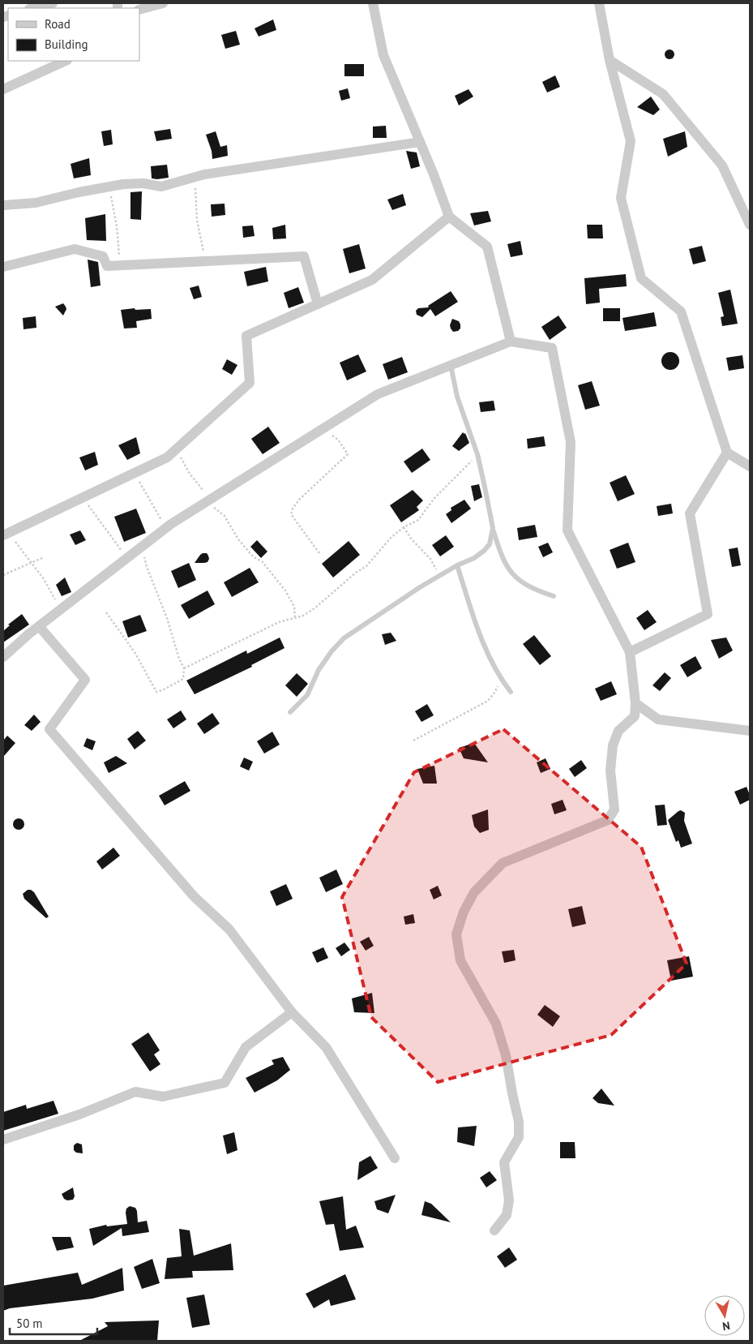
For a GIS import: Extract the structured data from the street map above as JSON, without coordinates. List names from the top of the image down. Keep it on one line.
{"legend":["Road","Building"],"scale_bar":"50 m","north":"bottom"}
